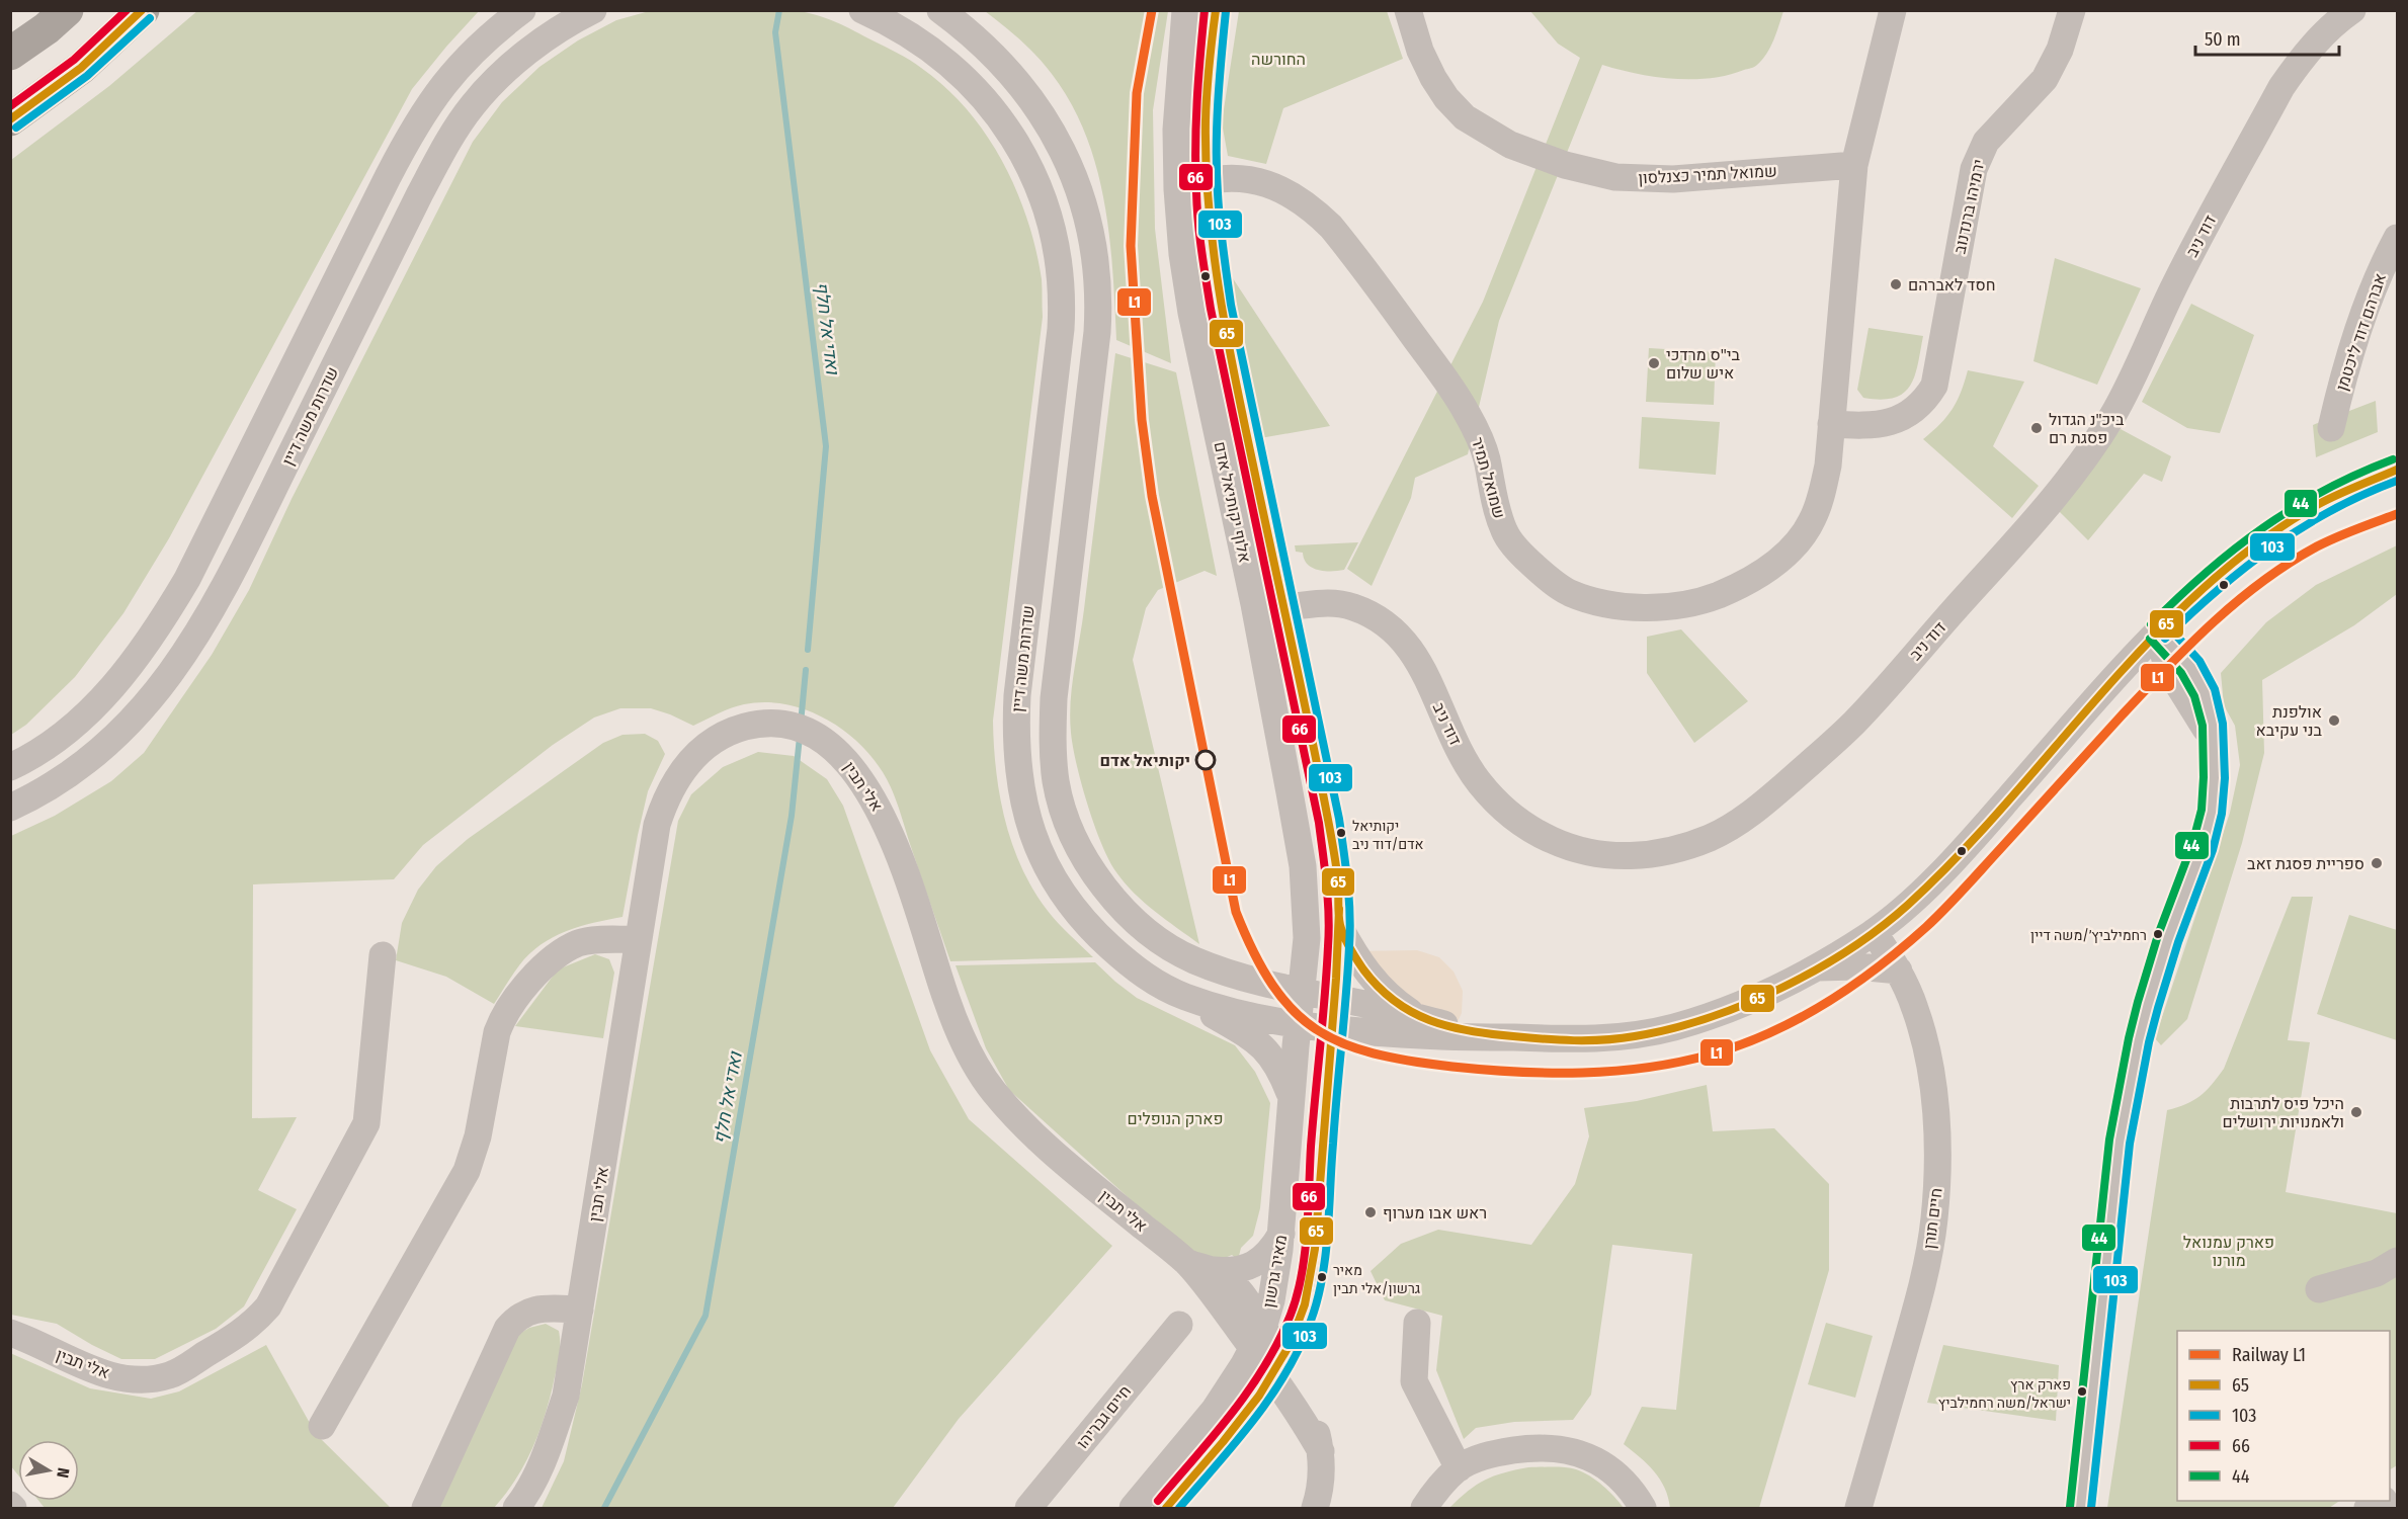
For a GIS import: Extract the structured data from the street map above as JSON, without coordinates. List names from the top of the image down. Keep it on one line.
{"streets":{"street":["שמואל תמיר כצנלסון","ירמיהו ברנדנוב","דוד ניב","אברהם דוד ליכטמן","שדרות משה דיין","שמואל תמיר","אלוף יקותיאל אדם","אלי תבין","חיים תורן","מאיר גרשון","חיים גבריהו"]},"crossings":[["שמואל תמיר כצנלסון","שמואל תמיר"],["ירמיהו ברנדנוב","שמואל תמיר"],["דוד ניב","אלוף יקותיאל אדם"],["שדרות משה דיין","אלוף יקותיאל אדם"],["שדרות משה דיין","חיים תורן"],["שדרות משה דיין","מאיר גרשון"],["שמואל תמיר","אלוף יקותיאל אדם"],["אלוף יקותיאל אדם","מאיר גרשון"],["אלי תבין","מאיר גרשון"]],"water":["ואדי אל חלף"],"parks":["החורשה","פארק הנופלים","פארק עמנואל מורנו"],"places":["חסד לאברהם","בי\"ס מרדכי איש שלום","ביכ\"נ הגדול פסגת רם","אולפנת בני עקיבא","יקותיאל אדם","יקותיאל אדם/דוד ניב","ספריית פסגת זאב","רחמילביץ׳/משה דיין","היכל פיס לתרבות ולאמנויות ירושלים","ראש אבו מערוף","מאיר גרשון/אלי תבין","פארק ארץ ישראל/משה רחמילביץ"],"lines":["rail line L1","transit line 65","transit line 66","transit line 103","transit line 44"],"legend":["Railway L1","65","103","66","44"],"scale_bar":"50 m","north":"right"}
